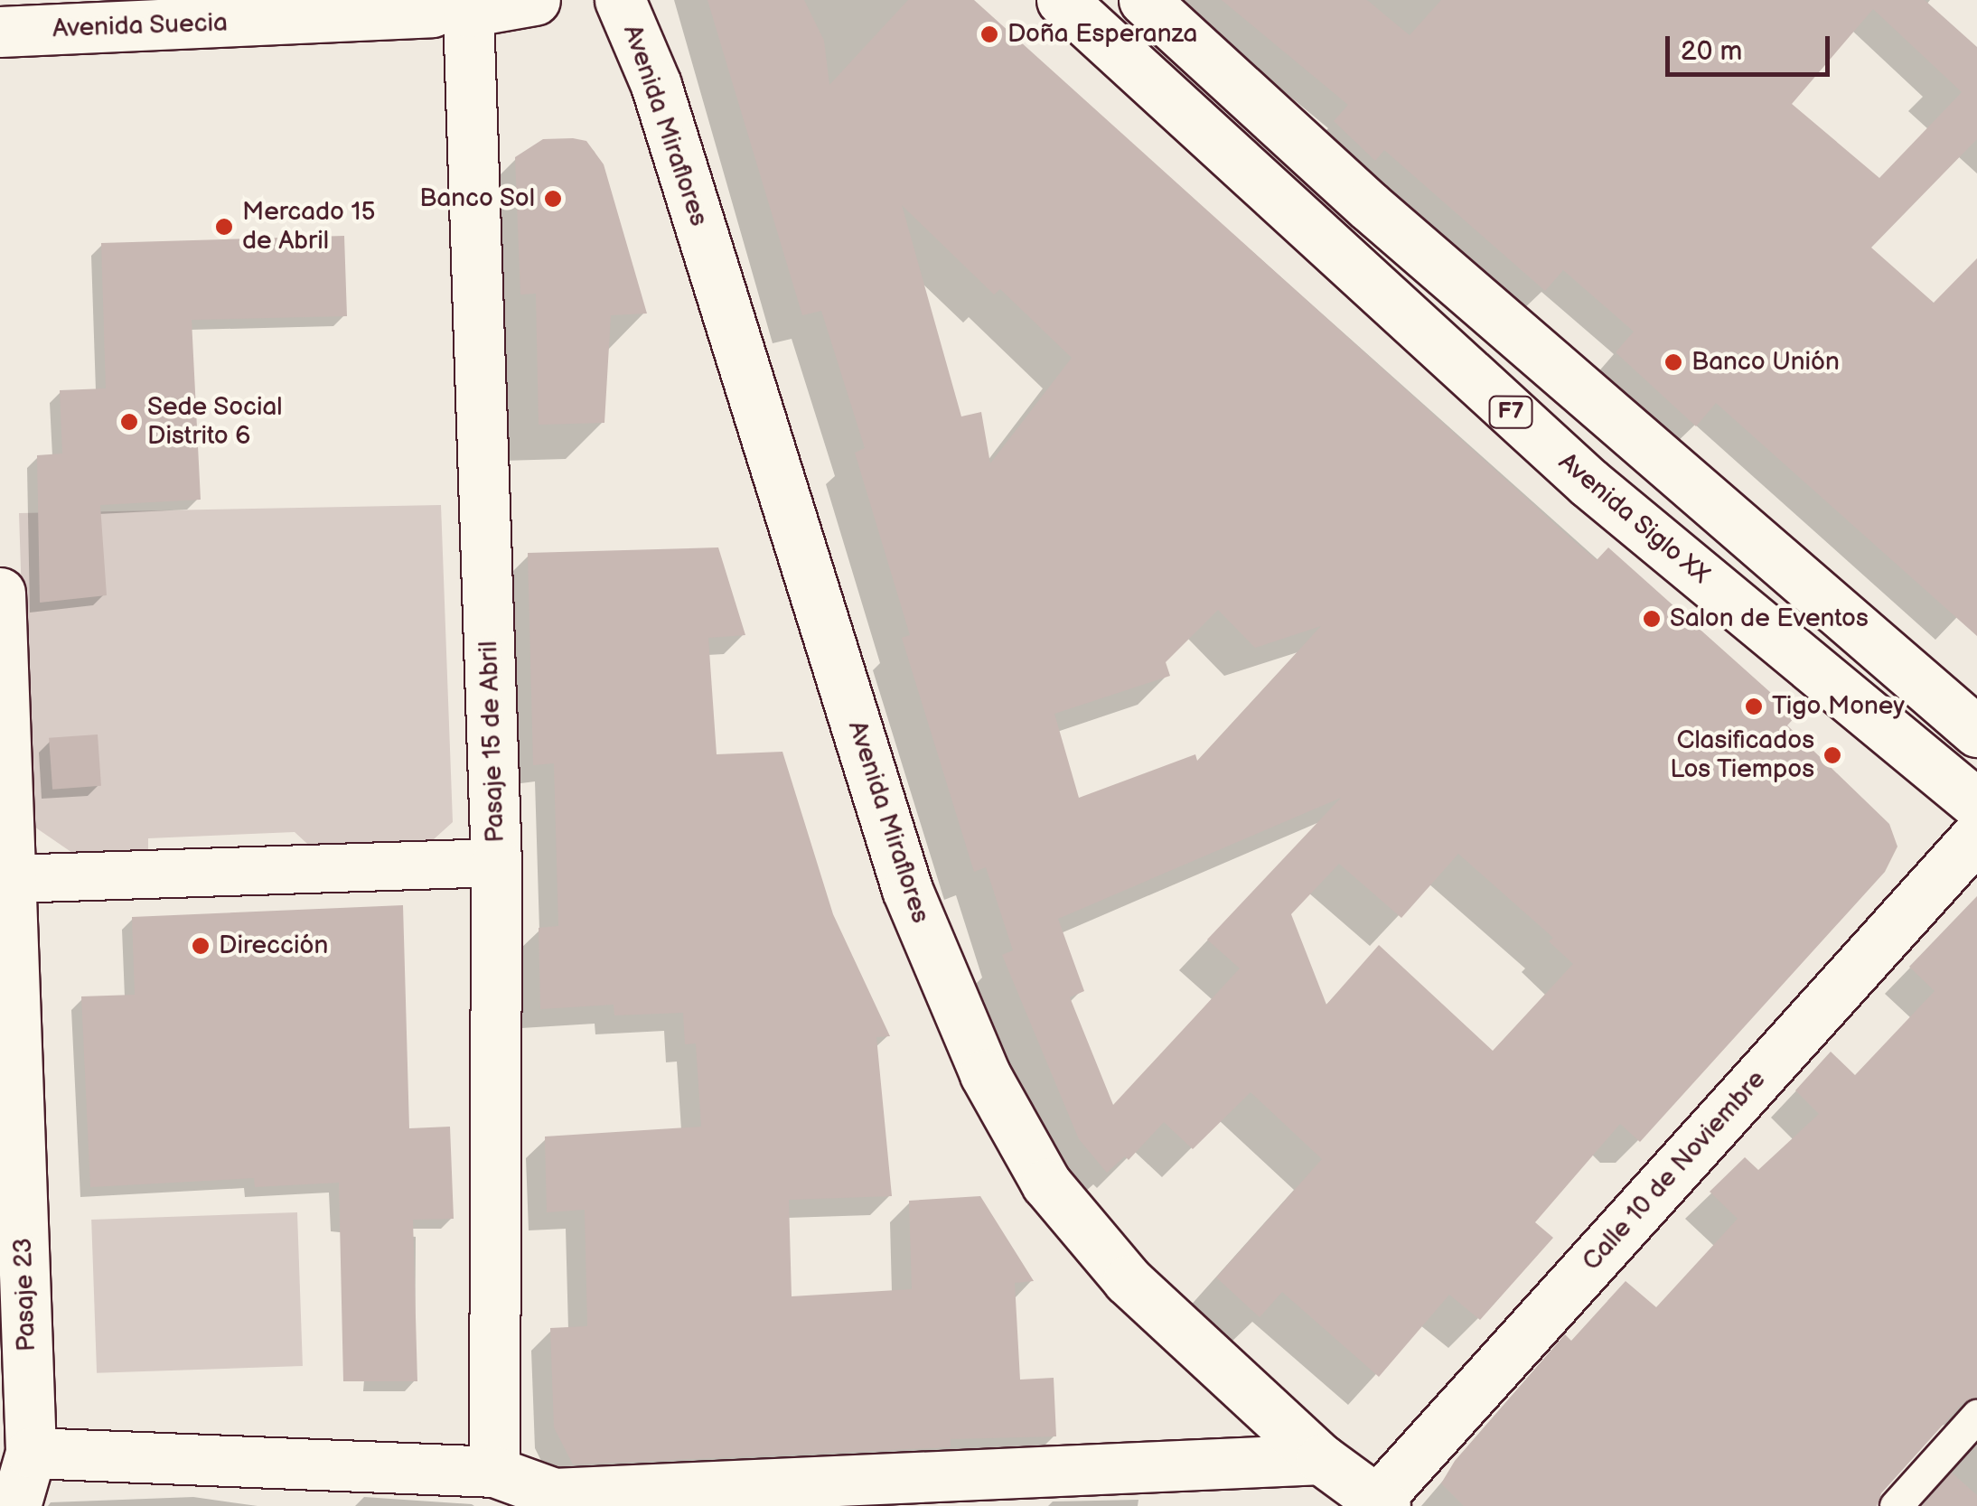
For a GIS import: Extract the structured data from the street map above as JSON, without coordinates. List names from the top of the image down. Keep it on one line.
{"streets":{"main road":["Avenida Suecia","Avenida Miraflores","F7","Avenida Siglo XX","Pasaje 15 de Abril","Calle 10 de Noviembre","Pasaje 23"]},"crossings":[["Avenida Suecia","Pasaje 15 de Abril"],["Avenida Miraflores","Calle 10 de Noviembre"]],"places":["Doña Esperanza","Banco Sol","Mercado 15 de Abril","Banco Unión","Sede Social Distrito 6","Salon de Eventos","Tigo Money","Clasificados Los Tiempos","Dirección"],"scale_bar":"20 m"}
